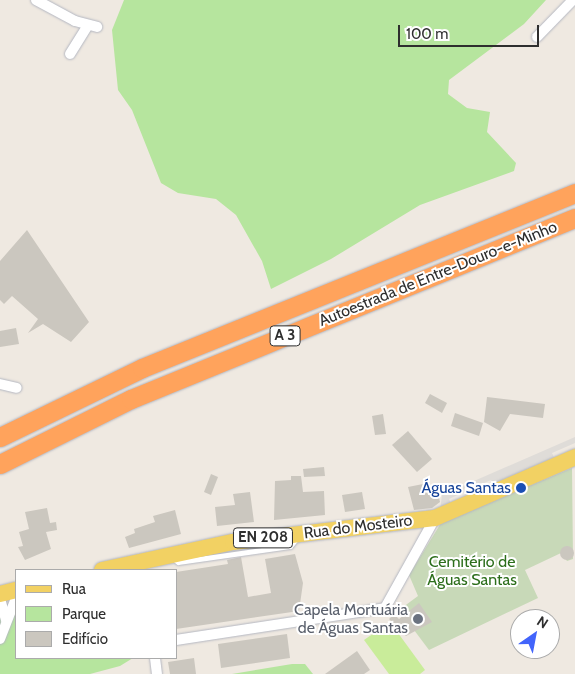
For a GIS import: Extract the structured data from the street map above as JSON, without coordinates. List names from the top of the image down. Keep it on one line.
{"streets":{"highway":["Autoestrada de Entre-Douro-e-Minho","A 3"],"main road":["Rua do Mosteiro","EN 208"]},"parks":["Cemitério de Águas Santas"],"places":["Águas Santas","Capela Mortuária de Águas Santas"],"legend":["Rua","Parque","Edifício"],"scale_bar":"100 m","north":"top right"}
